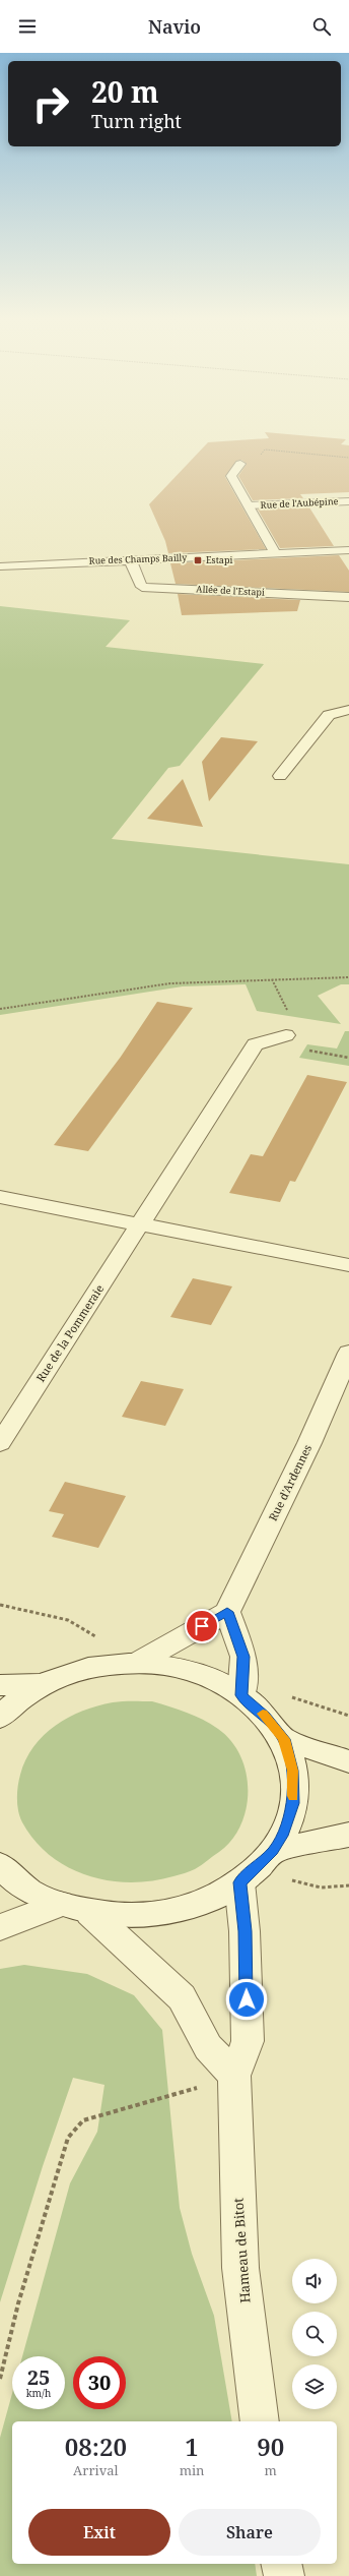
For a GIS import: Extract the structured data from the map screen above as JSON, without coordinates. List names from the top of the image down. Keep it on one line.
{"streets":{"street":["Rue de l'Aubépine","Rue des Champs Bailly","Allée de l'Estapi","Rue de la Pommeraie","Rue d'Ardennes","Hameau de Bitot"]},"crossings":[["Rue de l'Aubépine","Rue des Champs Bailly"],["Rue des Champs Bailly","Allée de l'Estapi"]],"places":{"transit":["Estapi"]},"page":{"header":"Navio","turn":["20 m","Turn right"],"speed":"25 km/h","limit":"30","eta":["08:20","Arrival","1","min","90","m"],"buttons":["Exit","Share"]}}
